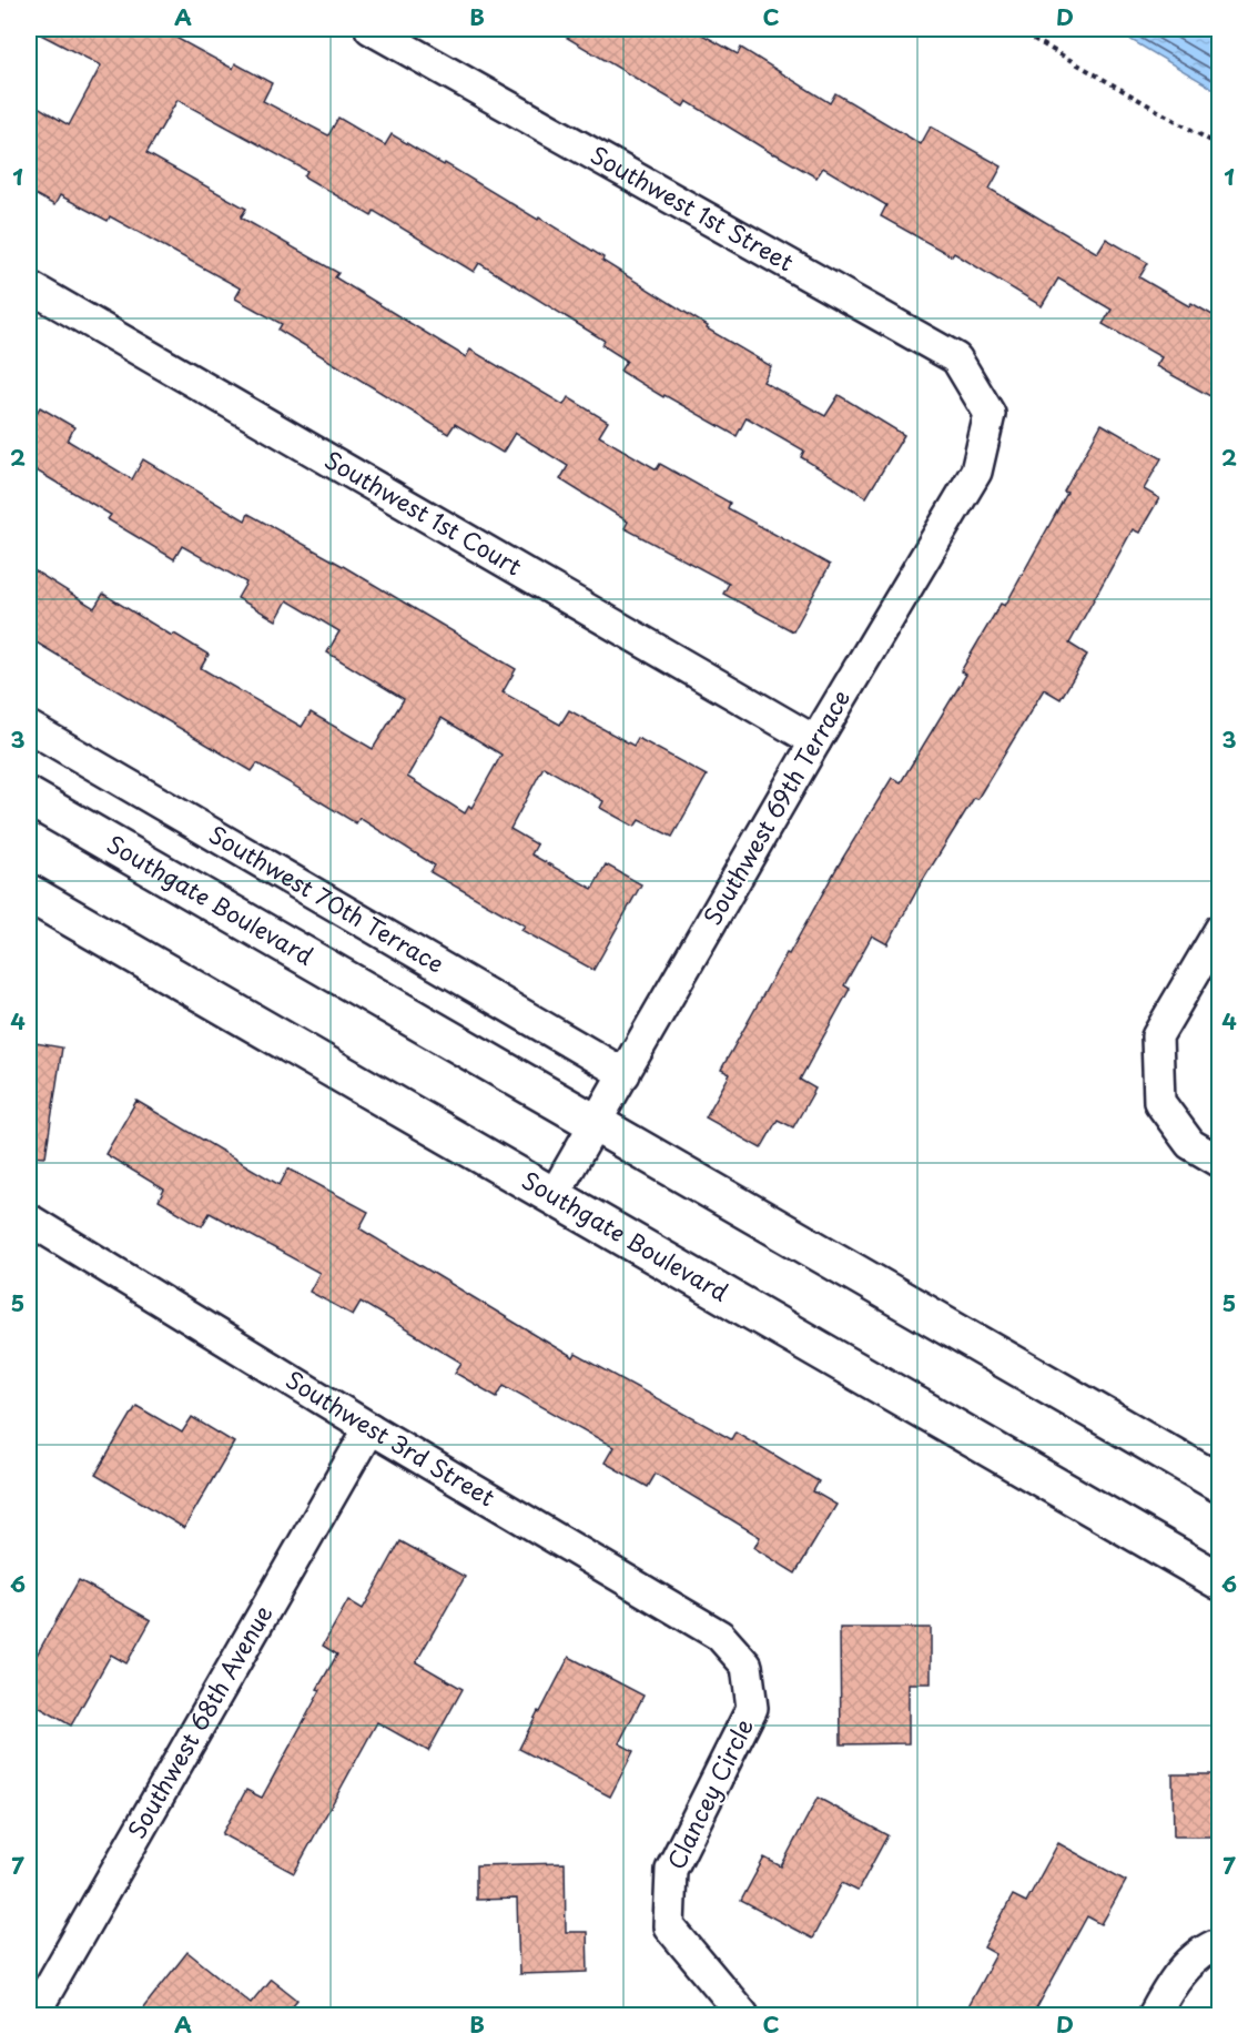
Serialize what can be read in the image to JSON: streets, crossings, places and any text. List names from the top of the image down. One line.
{"streets":{"main road":["Southgate Boulevard"],"street":["Southwest 1st Street","Southwest 1st Court","Southwest 69th Terrace","Southwest 70th Terrace","Southwest 3rd Street","Southwest 68th Avenue","Clancey Circle"]},"crossings":[["Southwest 1st Street","Southwest 69th Terrace"],["Southwest 1st Court","Southwest 69th Terrace"],["Southwest 69th Terrace","Southwest 70th Terrace"],["Southwest 69th Terrace","Southgate Boulevard"],["Southwest 3rd Street","Southwest 68th Avenue"],["Southwest 3rd Street","Clancey Circle"]],"grid":{"columns":["A","B","C","D"],"rows":["1","2","3","4","5","6","7"]}}
